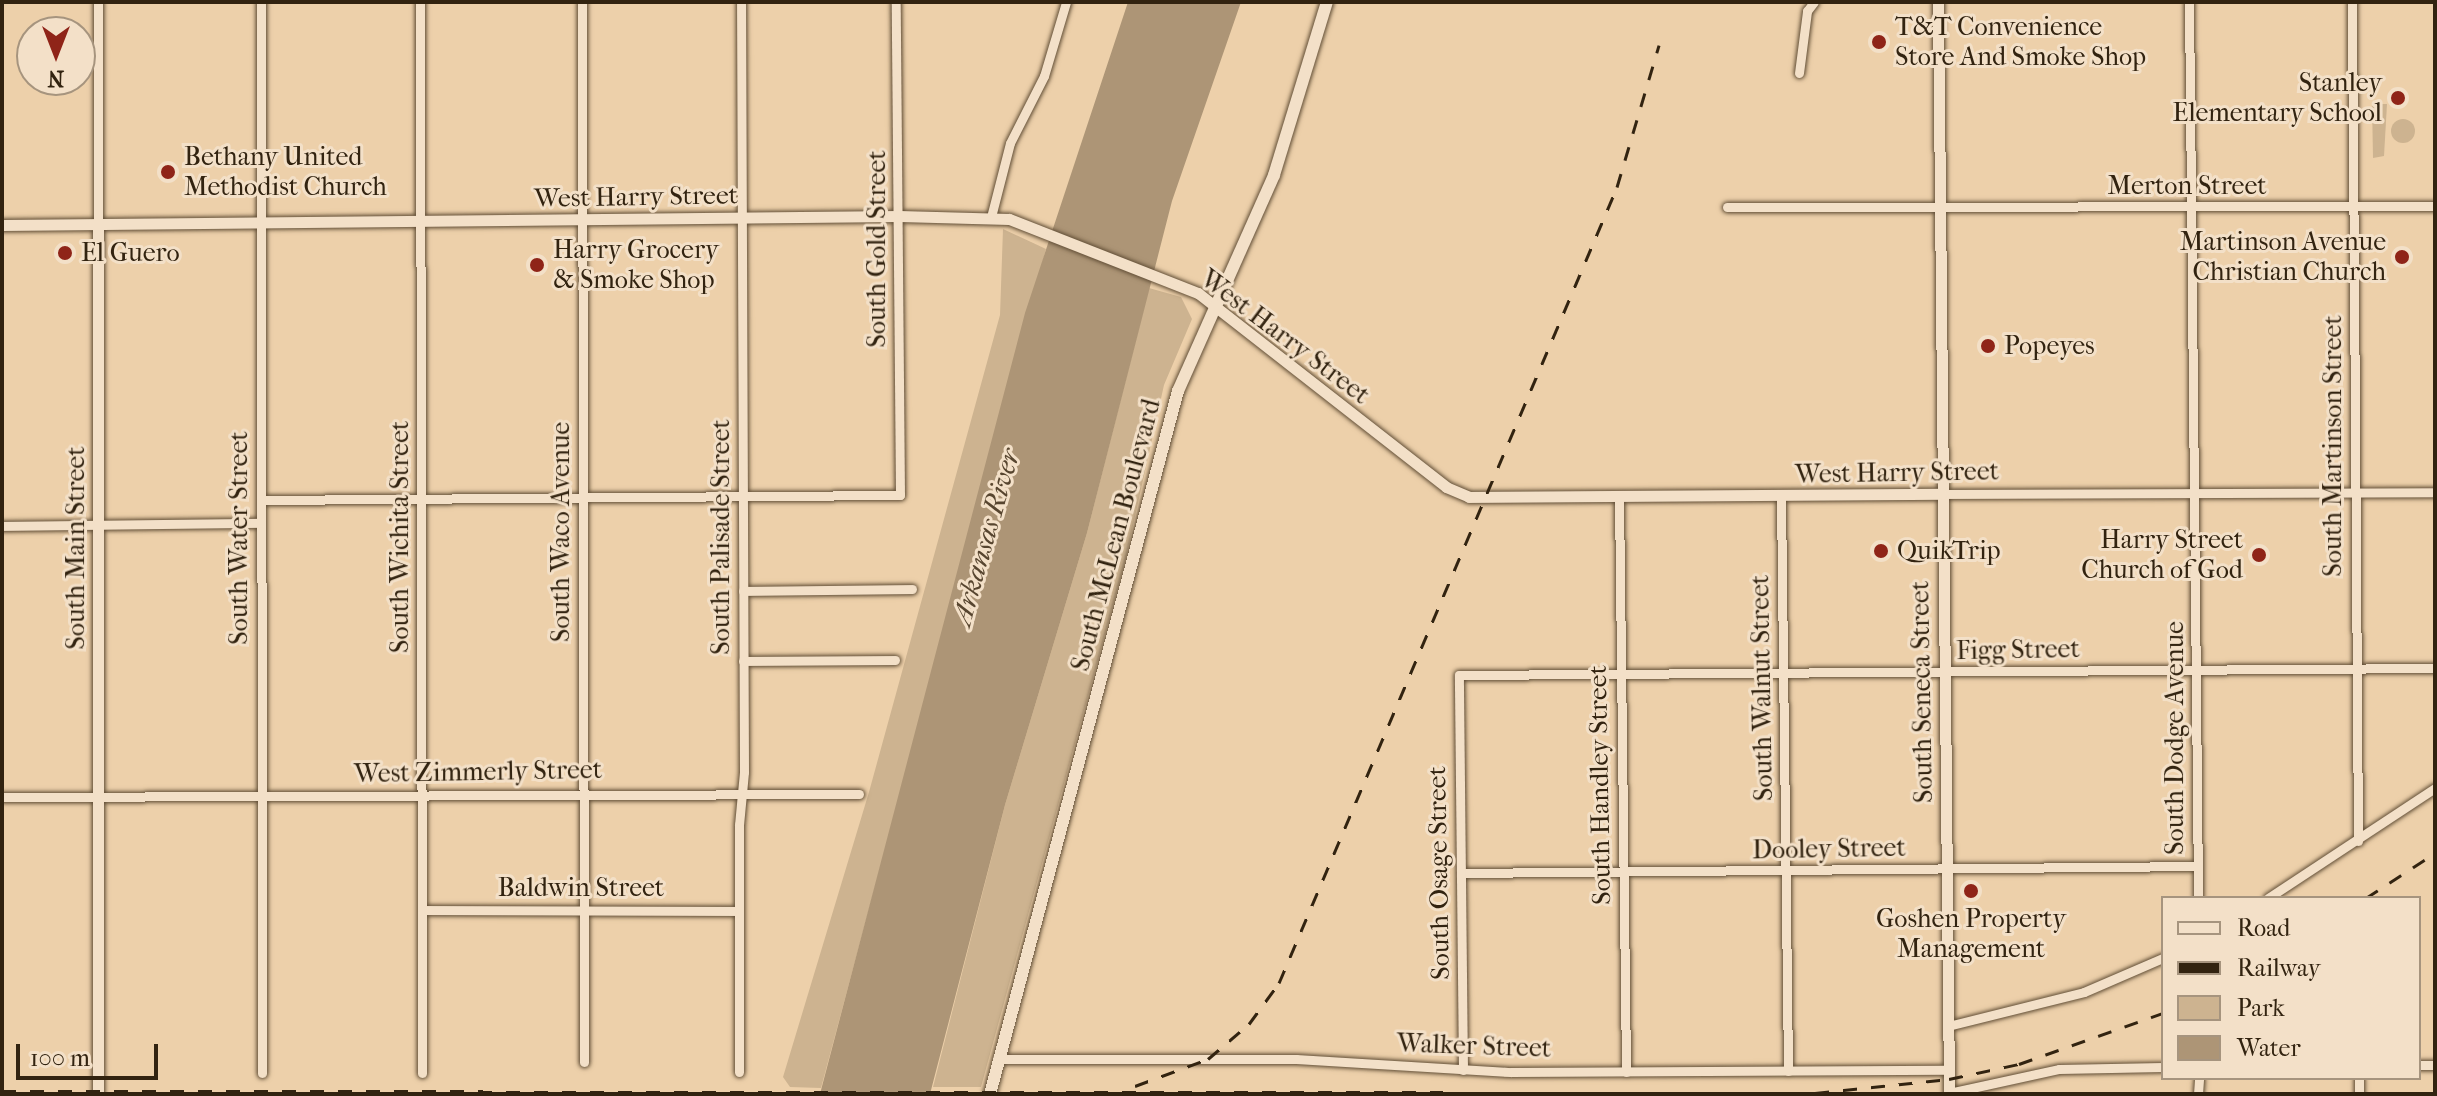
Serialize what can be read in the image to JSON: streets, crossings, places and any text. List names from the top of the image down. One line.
{"streets":{"main road":["South McLean Boulevard"],"street":["Merton Street","West Harry Street","South Gold Street","South Martinson Street","South Waco Avenue","South Wichita Street","South Palisade Street","South Water Street","South Main Street","Figg Street","South Walnut Street","South Seneca Street","South Dodge Avenue","West Zimmerly Street","South Handley Street","Dooley Street","South Osage Street","Baldwin Street","Walker Street"]},"crossings":[["Merton Street","South Martinson Street"],["Merton Street","South Seneca Street"],["Merton Street","South Dodge Avenue"],["West Harry Street","South Gold Street"],["West Harry Street","South Martinson Street"],["West Harry Street","South Waco Avenue"],["West Harry Street","South McLean Boulevard"],["West Harry Street","South Wichita Street"],["West Harry Street","South Palisade Street"],["West Harry Street","South Water Street"],["West Harry Street","South Main Street"],["West Harry Street","South Walnut Street"],["West Harry Street","South Seneca Street"],["West Harry Street","South Dodge Avenue"],["West Harry Street","South Handley Street"],["South Gold Street","South Palisade Street"],["South Martinson Street","Figg Street"],["South Waco Avenue","West Zimmerly Street"],["South Waco Avenue","Baldwin Street"],["South McLean Boulevard","Walker Street"],["South Wichita Street","West Zimmerly Street"],["South Wichita Street","Baldwin Street"],["South Palisade Street","West Zimmerly Street"],["South Palisade Street","Baldwin Street"],["South Water Street","West Zimmerly Street"],["South Main Street","West Zimmerly Street"],["Figg Street","South Walnut Street"],["Figg Street","South Seneca Street"],["Figg Street","South Dodge Avenue"],["Figg Street","South Handley Street"],["Figg Street","South Osage Street"],["South Walnut Street","Dooley Street"],["South Walnut Street","Walker Street"],["South Seneca Street","Dooley Street"],["South Seneca Street","Walker Street"],["South Dodge Avenue","Dooley Street"],["South Handley Street","Dooley Street"],["South Handley Street","Walker Street"],["Dooley Street","South Osage Street"],["South Osage Street","Walker Street"]],"water":["Arkansas River"],"places":["T&T Convenience Store And Smoke Shop","Stanley Elementary School","Bethany United Methodist Church","El Guero","Martinson Avenue Christian Church","Harry Grocery & Smoke Shop","Popeyes","QuikTrip","Harry Street Church of God","Goshen Property Management"],"legend":["Road","Railway","Park","Water"],"scale_bar":"100 m","north":"bottom"}
